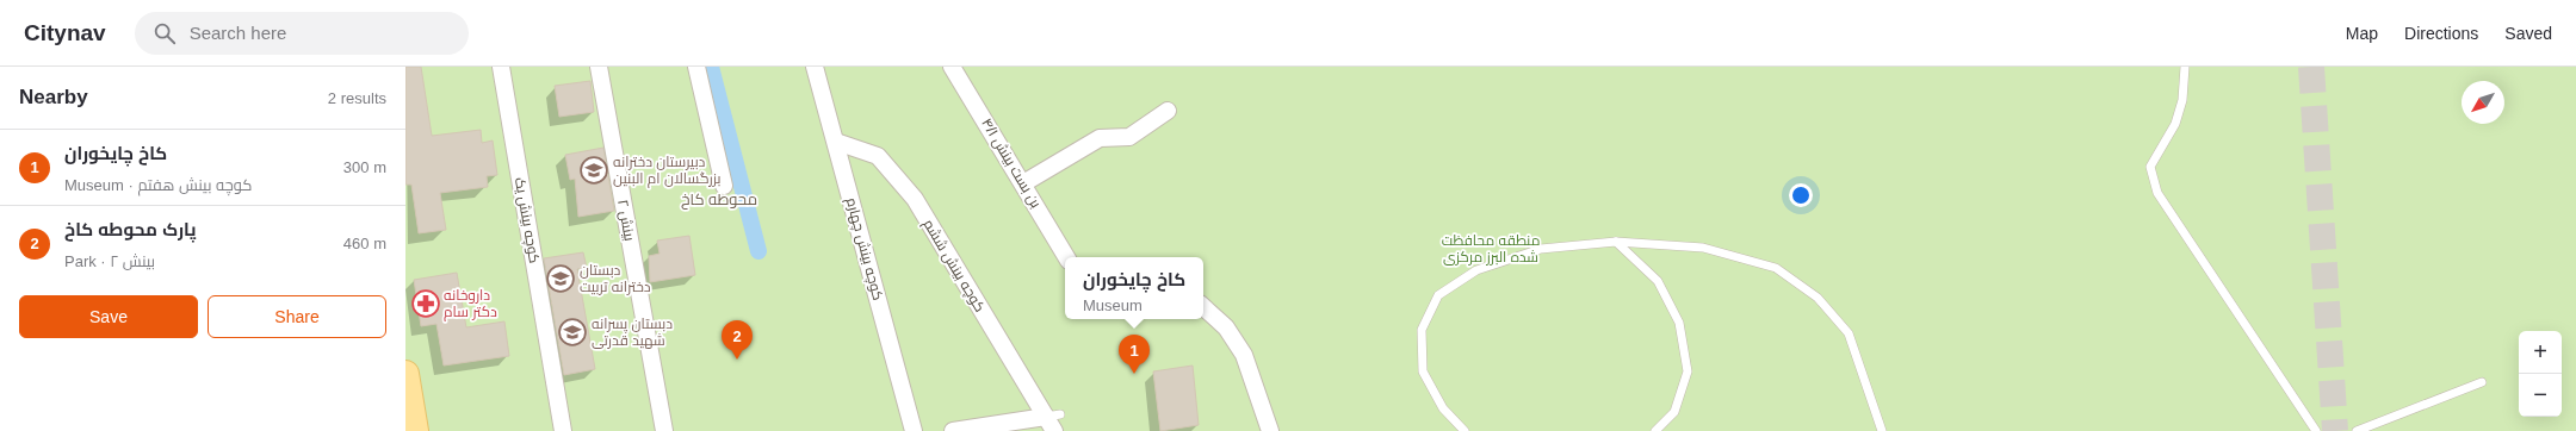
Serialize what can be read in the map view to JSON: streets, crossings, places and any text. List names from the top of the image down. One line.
{"streets":{"street":["بن بست بینش ۴/۱","کوچه بینش یک","بینش ۲","کوچه بینش چهارم","کوچه بینش ششم"]},"crossings":[["کوچه بینش چهارم","کوچه بینش ششم"]],"districts":["محوطه کاخ"],"parks":["منطقه محافظت شده البرز مرکزی"],"places":{"school or university":["دبیرستان دخترانه بزرگسالان ام البنین","دبستان دخترانه تربیت","دبستان پسرانه شهید قدرتی"],"pharmacy":["داروخانه دکتر سام"]},"north":"bottom left","page":{"header":"Citynav","search":"Search here","nav":["Map","Directions","Saved"],"heading":["Nearby","2 results"],"list":[{"mark":"1","name":"کاخ چایخوران","note":"Museum · کوچه بینش هفتم","value":"300 m"},{"mark":"2","name":"پارک محوطه کاخ","note":"Park · بینش ۲","value":"460 m"}],"popup":["کاخ چایخوران","Museum"],"buttons":["Save","Share"],"pins":["2","1"],"map_buttons":["+","−"]}}
